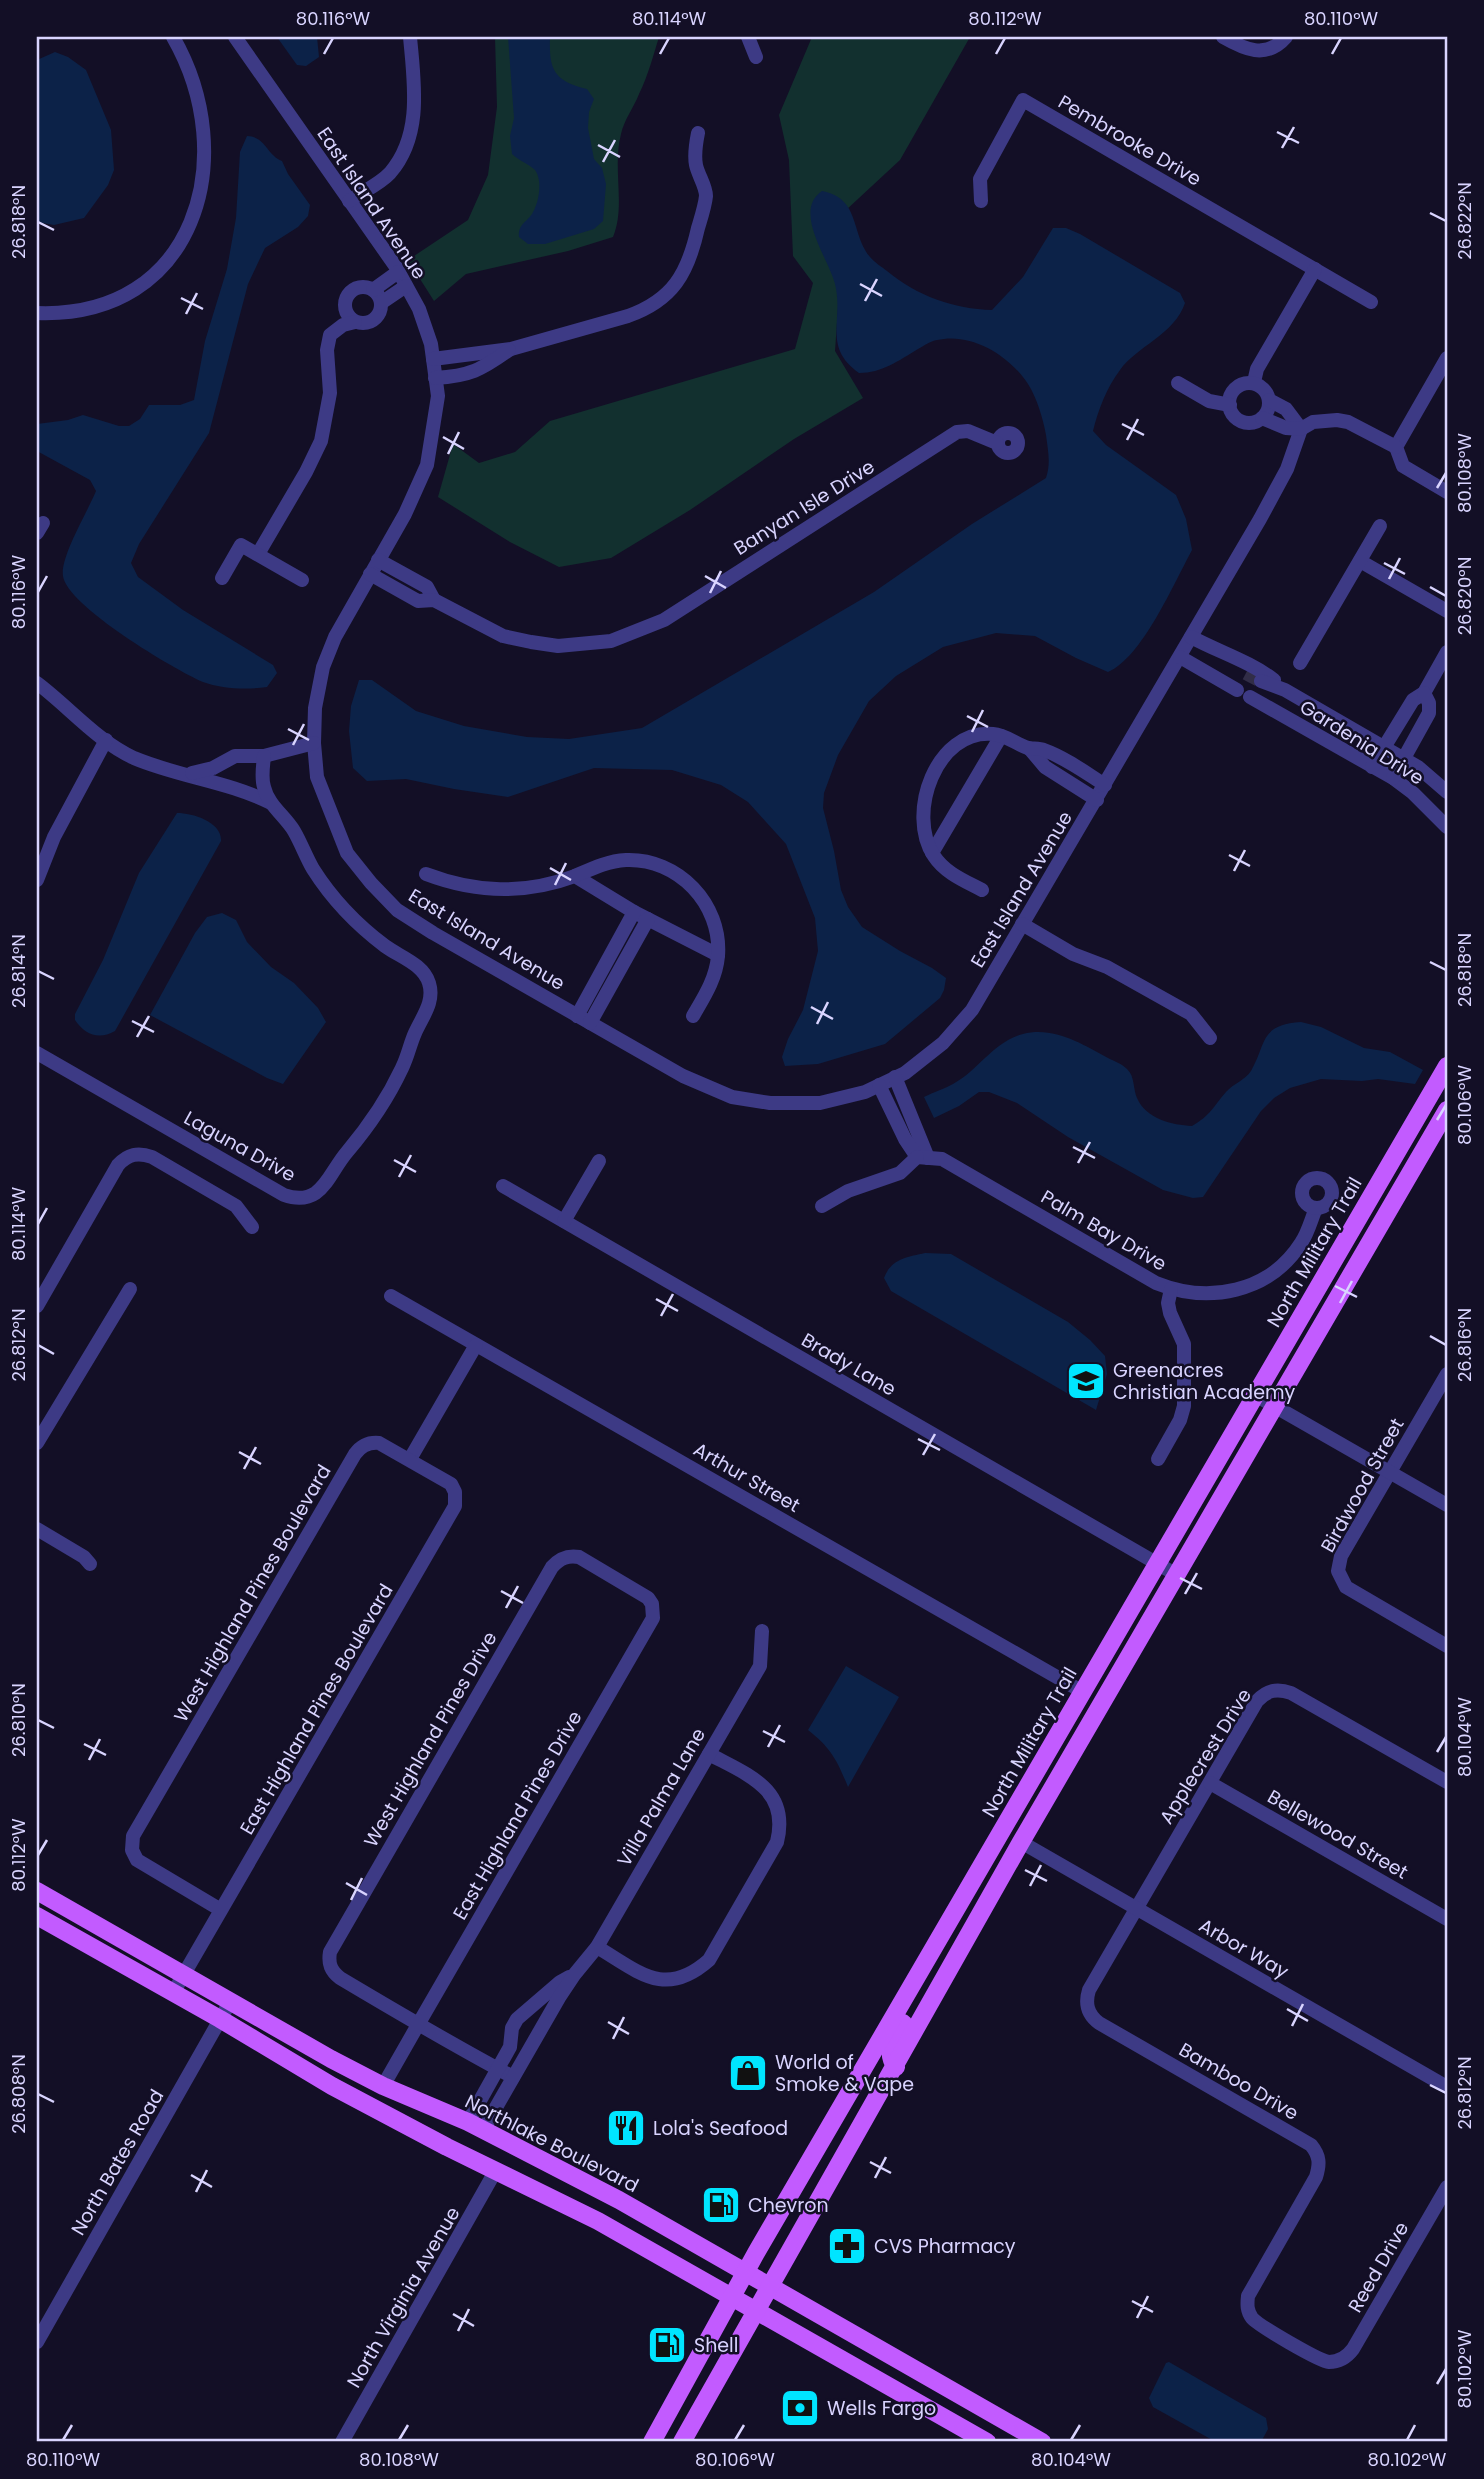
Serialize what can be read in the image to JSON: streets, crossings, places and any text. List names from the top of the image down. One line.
{"streets":{"main road":["North Military Trail","Northlake Boulevard"],"street":["Pembrooke Drive","East Island Avenue","Banyan Isle Drive","Gardenia Drive","Laguna Drive","Palm Bay Drive","Brady Lane","Arthur Street","Birdwood Street","West Highland Pines Boulevard","East Highland Pines Boulevard","West Highland Pines Drive","Applecrest Drive","Villa Palma Lane","East Highland Pines Drive","Bellewood Street","Arbor Way","Bamboo Drive","North Bates Road","Reed Drive","North Virginia Avenue"]},"crossings":[["East Island Avenue","Banyan Isle Drive"],["East Island Avenue","Gardenia Drive"],["North Military Trail","Brady Lane"],["North Military Trail","Arthur Street"],["North Military Trail","Northlake Boulevard"],["West Highland Pines Boulevard","East Highland Pines Boulevard"],["East Highland Pines Boulevard","Northlake Boulevard"],["West Highland Pines Drive","East Highland Pines Drive"],["Applecrest Drive","Bellewood Street"],["Applecrest Drive","Arbor Way"],["Applecrest Drive","Bamboo Drive"],["Villa Palma Lane","Northlake Boulevard"],["East Highland Pines Drive","Northlake Boulevard"],["Arbor Way","Bamboo Drive"],["Bamboo Drive","Reed Drive"],["Northlake Boulevard","North Bates Road"]],"places":{"school or university":["Greenacres Christian Academy"],"shop":["World of Smoke & Vape"],"restaurant":["Lola's Seafood"],"fuel station":["Chevron","Shell"],"pharmacy":["CVS Pharmacy"],"bank":["Wells Fargo"]},"coordinates":["80.116°W","80.114°W","80.112°W","80.110°W","26.822°N","26.818°N","80.108°W","26.820°N","26.814°N","80.106°W","26.816°N","26.812°N","26.810°N","80.104°W","26.808°N","80.102°W"]}
